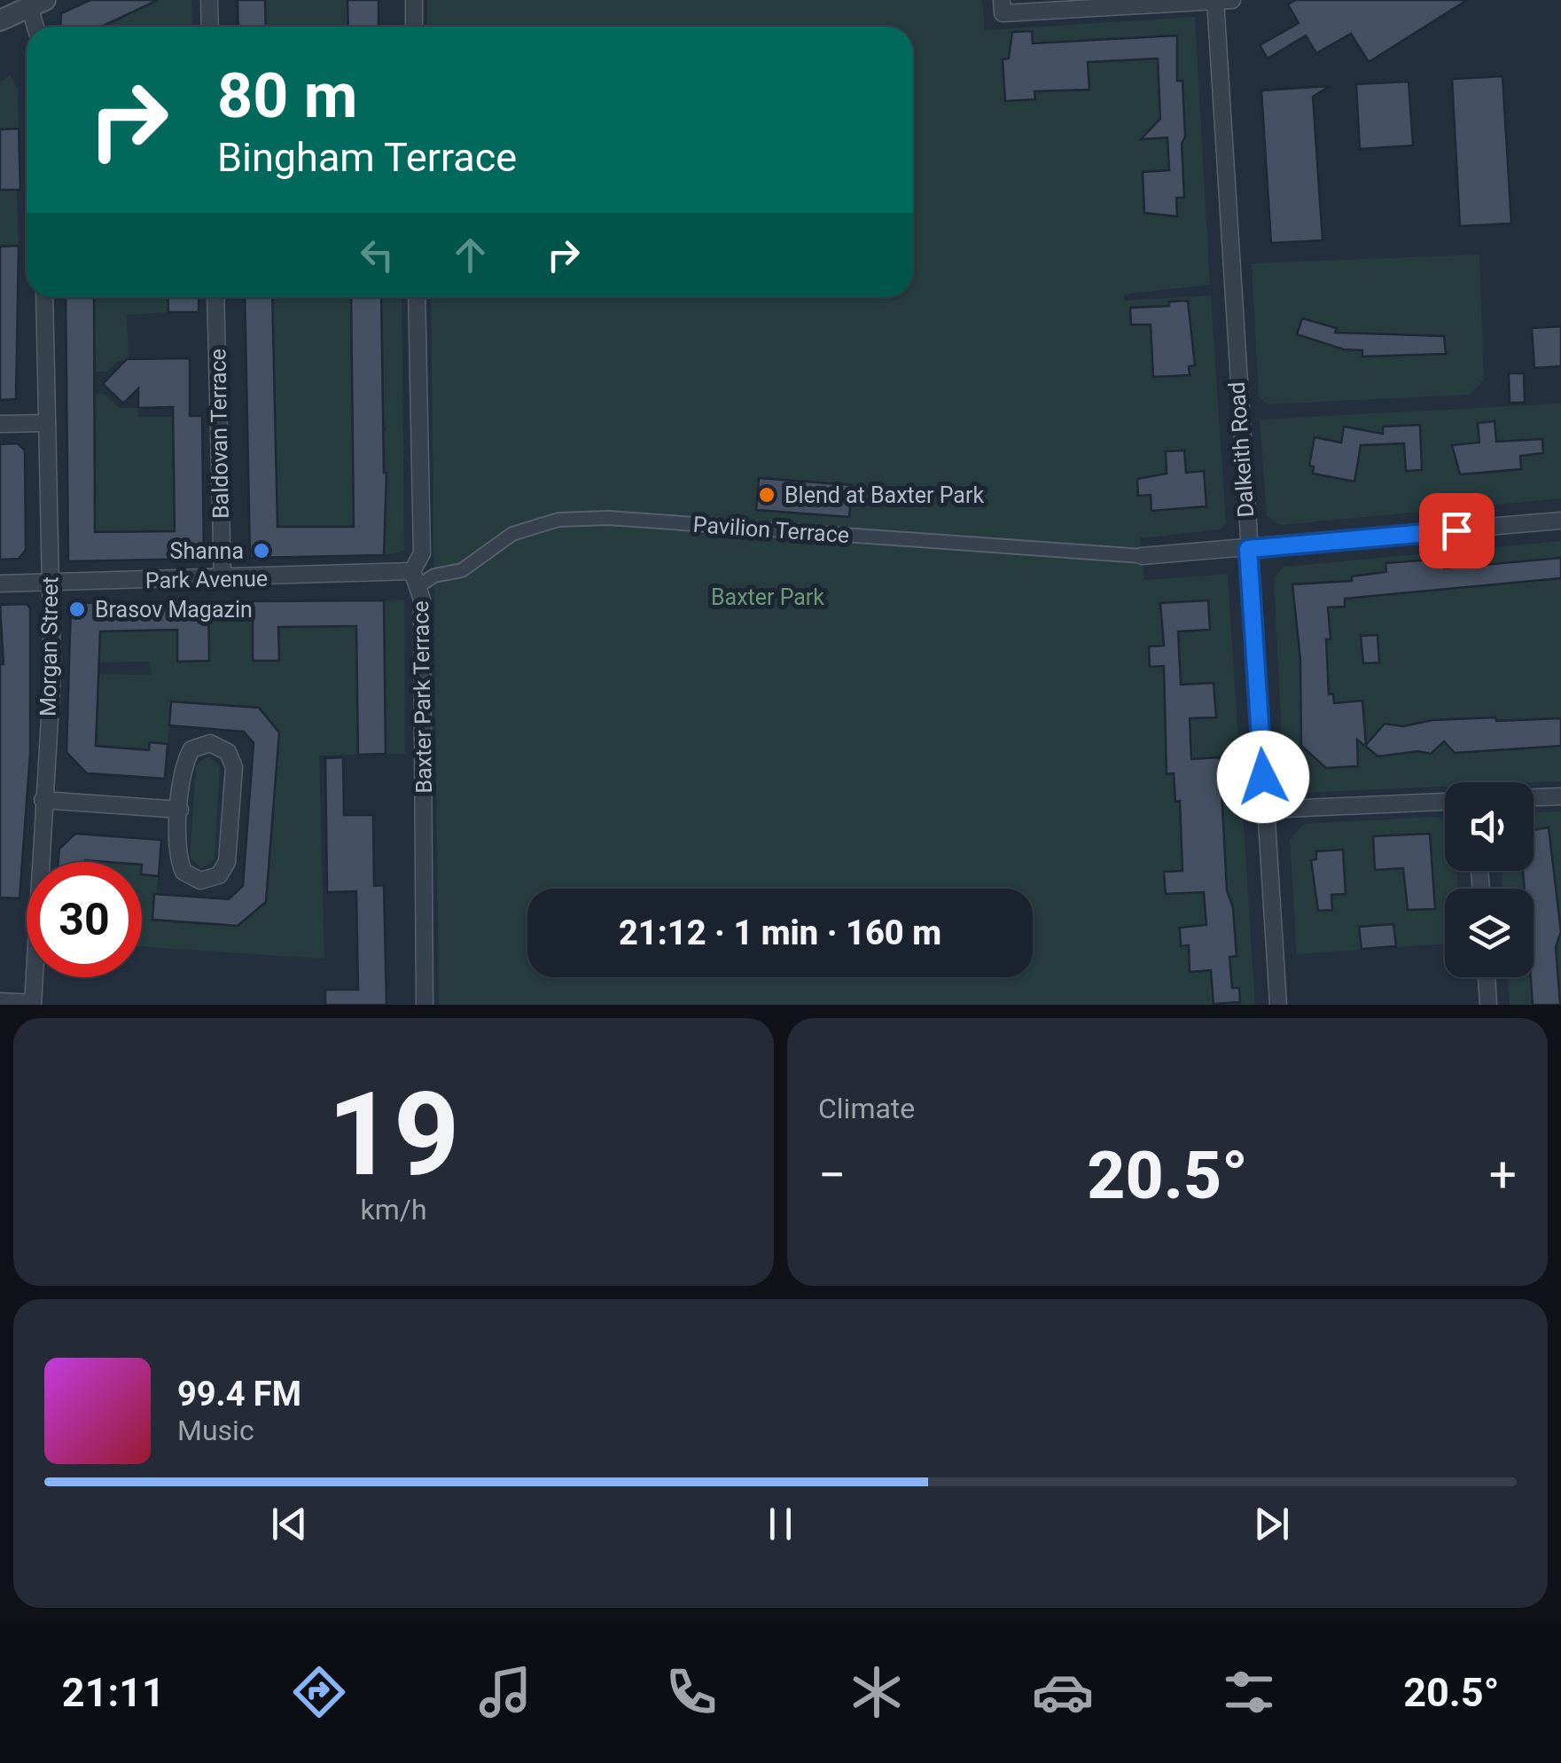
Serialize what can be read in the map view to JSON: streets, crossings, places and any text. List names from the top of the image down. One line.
{"streets":{"street":["Baldovan Terrace","Dalkeith Road","Pavilion Terrace","Park Avenue","Morgan Street","Baxter Park Terrace"]},"crossings":[["Baldovan Terrace","Park Avenue"],["Pavilion Terrace","Park Avenue"],["Pavilion Terrace","Baxter Park Terrace"],["Park Avenue","Morgan Street"],["Park Avenue","Baxter Park Terrace"]],"parks":["Baxter Park"],"places":["Blend at Baxter Park","Shanna","Brasov Magazin"],"page":{"turn":["80 m","Bingham Terrace"],"limit":"30","trip":"21:12 · 1 min · 160 m","tile":[["19","km/h"],"Climate"],"heat":["−","20.5°","+"],"song":["99.4 FM","Music"],"tabs":["21:11","20.5°"]}}
